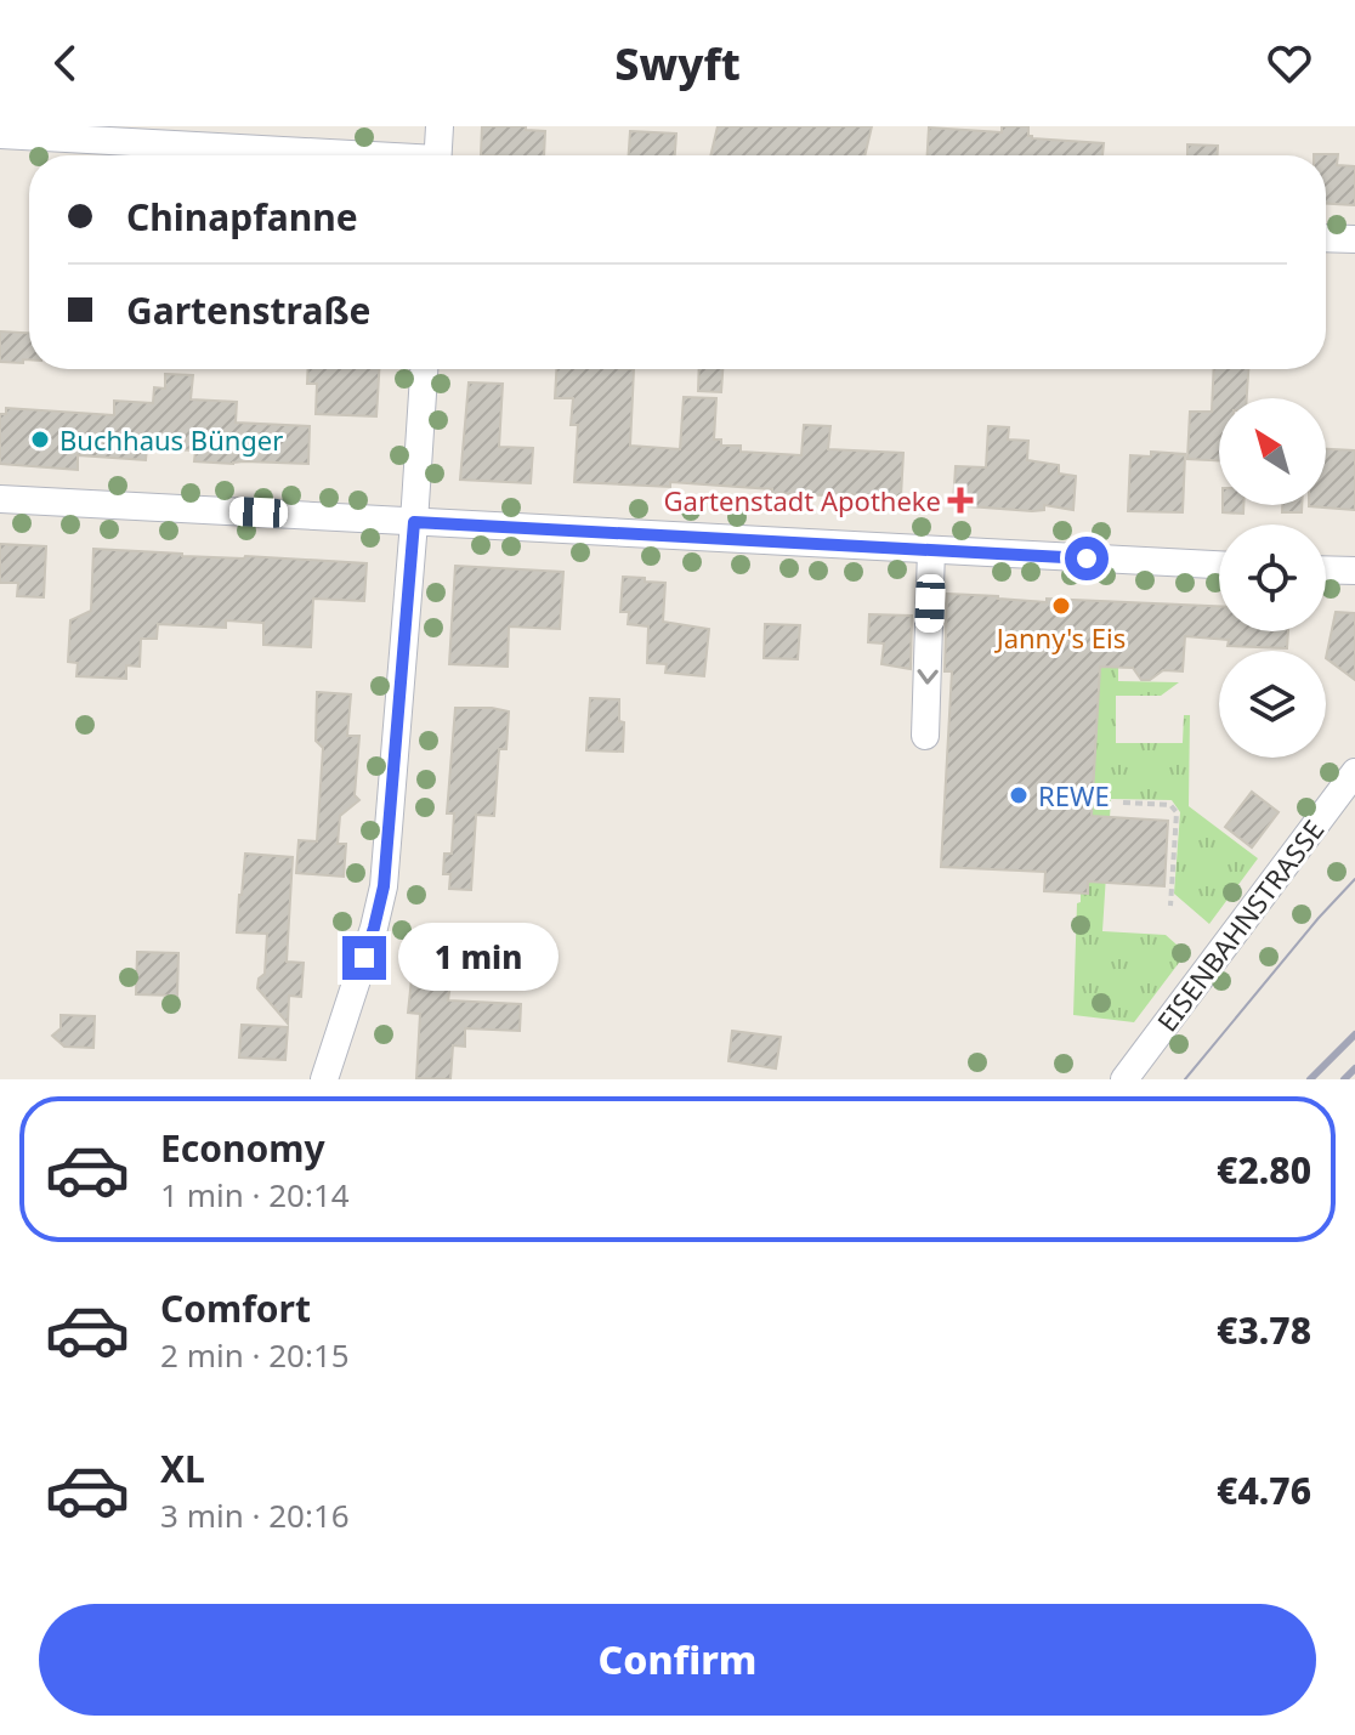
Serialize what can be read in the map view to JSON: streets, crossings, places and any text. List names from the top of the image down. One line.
{"streets":{"street":["EISENBAHNSTRASSE"]},"places":{"other":["Buchhaus Bünger","Janny's Eis","REWE"],"health":["Gartenstadt Apotheke"]},"north":"top left","page":{"header":"Swyft","banner":["Chinapfanne","Gartenstraße"],"bubble":"1 min","list":[{"name":"Economy","note":"1 min · 20:14","value":"€2.80"},{"name":"Comfort","note":"2 min · 20:15","value":"€3.78"},{"name":"XL","note":"3 min · 20:16","value":"€4.76"}],"buttons":"Confirm"}}
